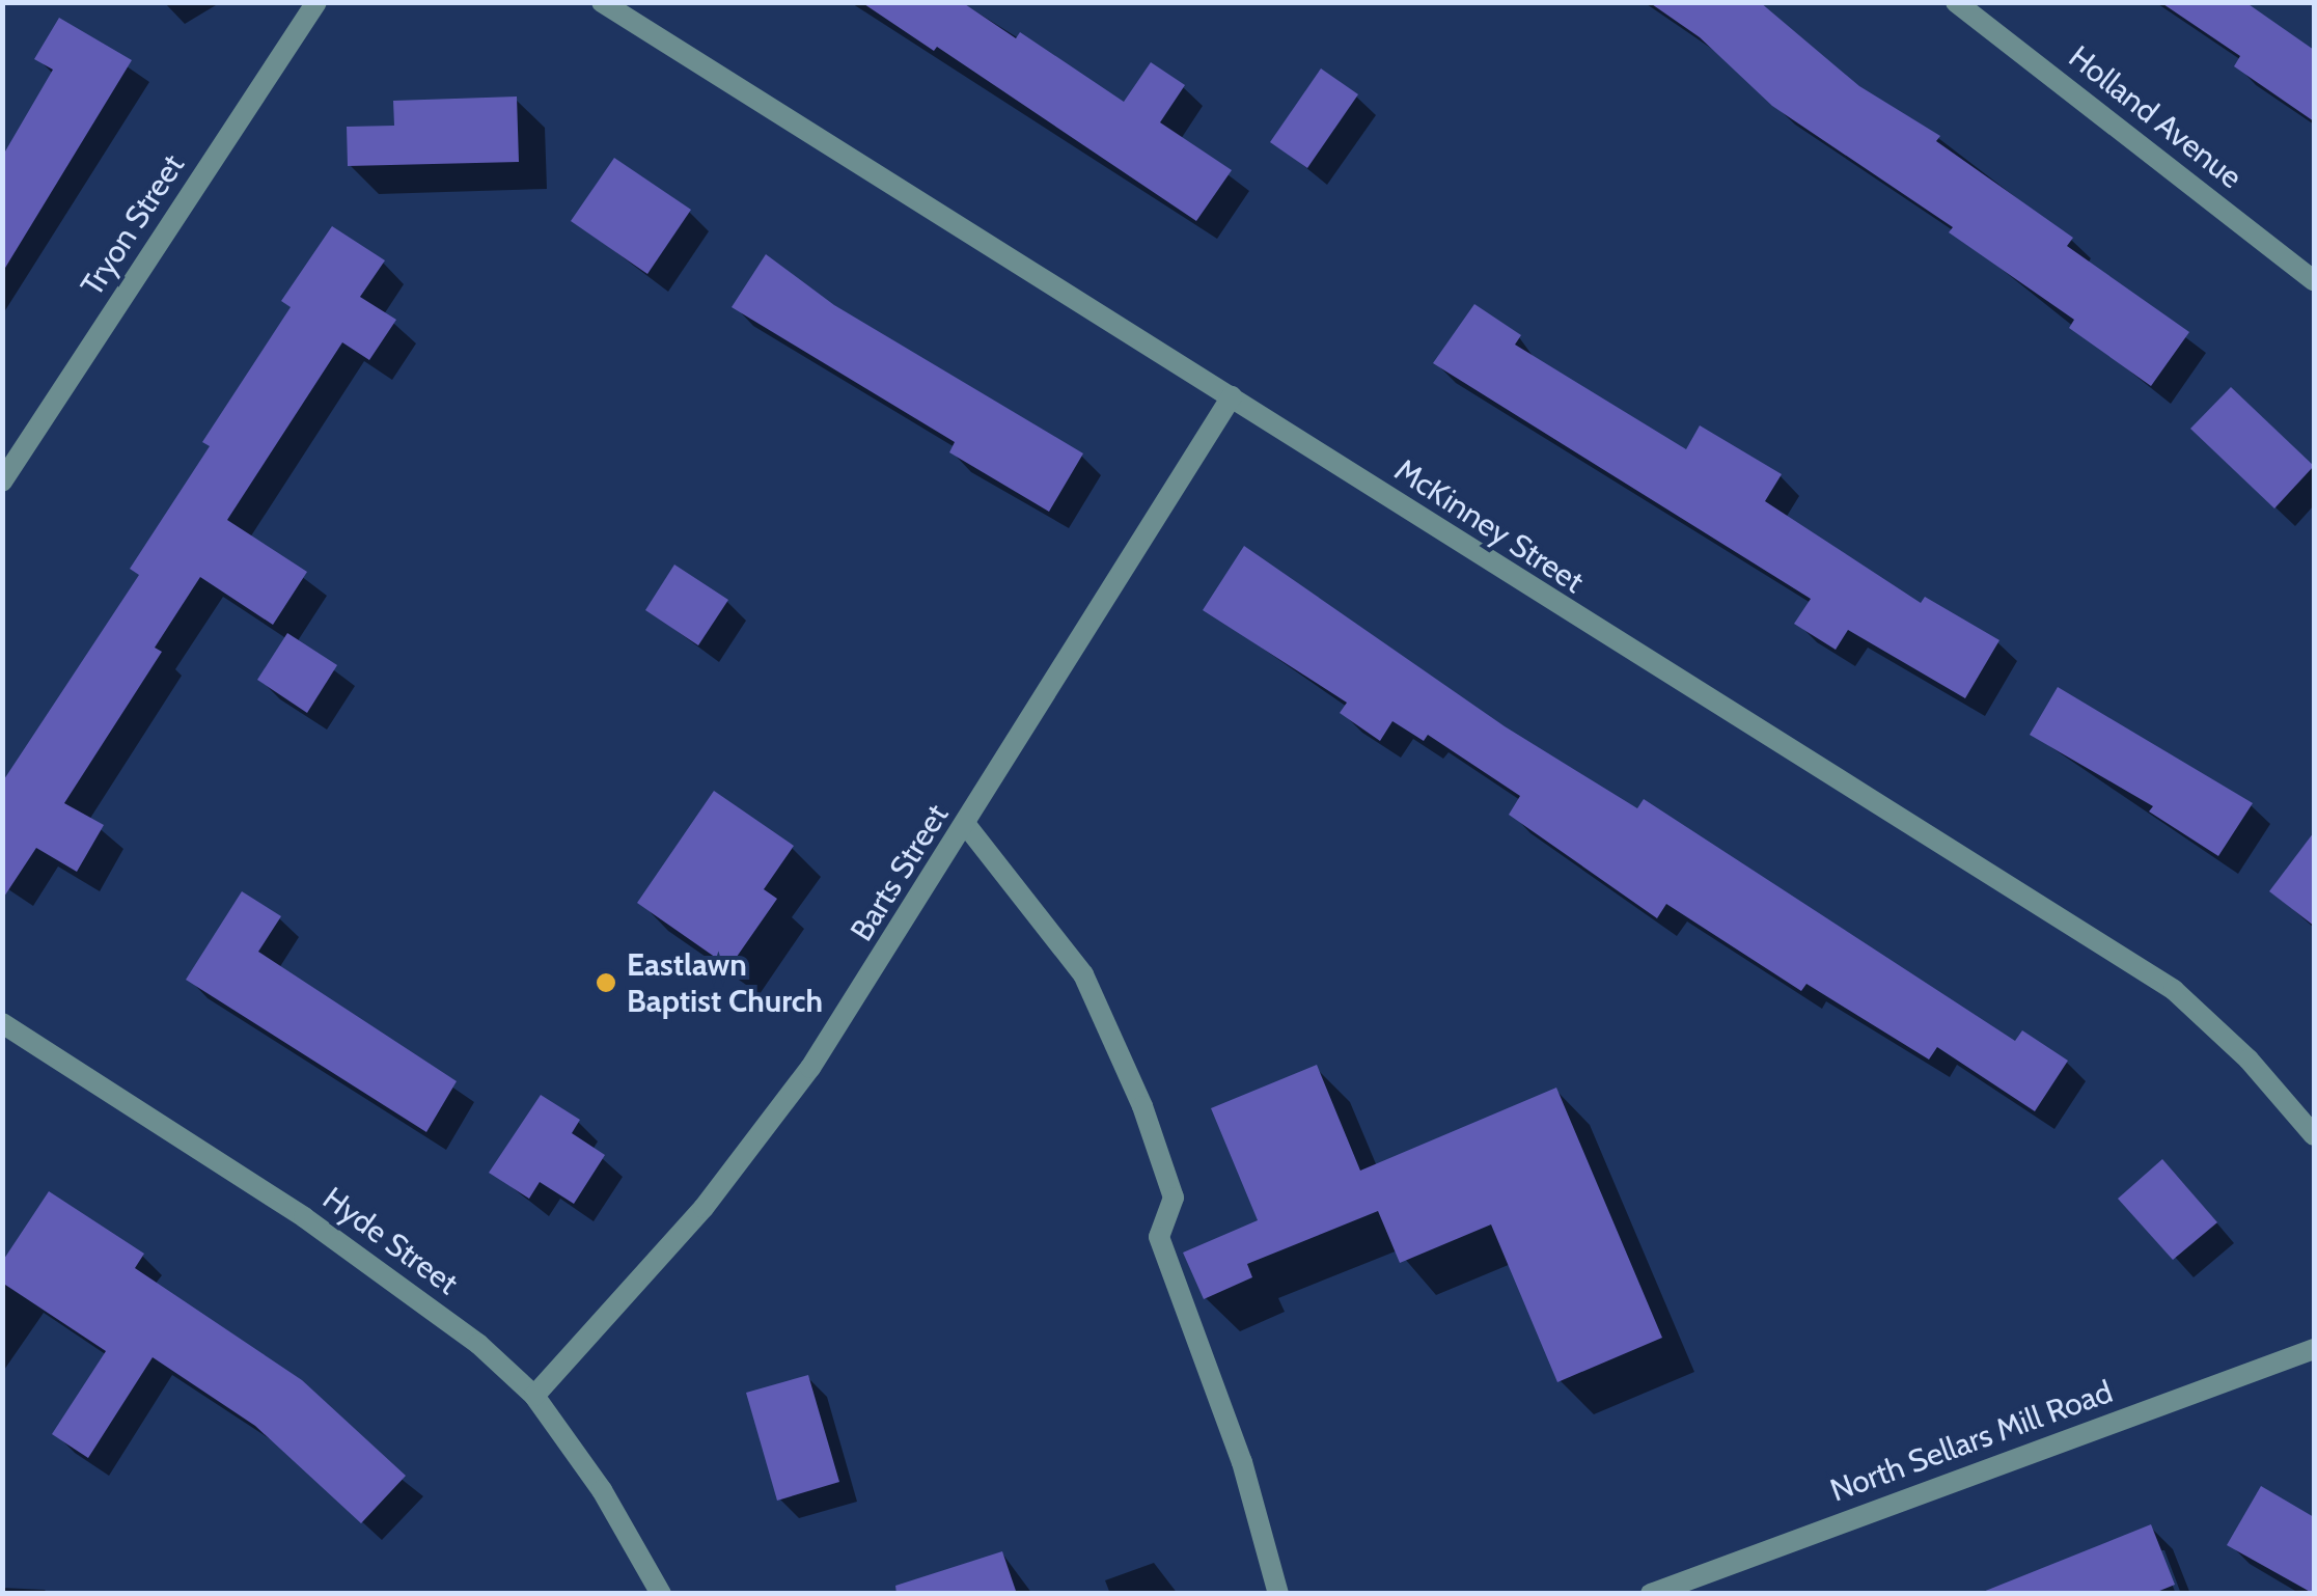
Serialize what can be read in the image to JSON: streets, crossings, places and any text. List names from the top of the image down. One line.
{"streets":{"street":["Holland Avenue","Tryon Street","McKinney Street","Barts Street","Hyde Street","North Sellars Mill Road"]},"crossings":[["McKinney Street","Barts Street"],["Barts Street","Hyde Street"]],"places":["Eastlawn Baptist Church"]}
